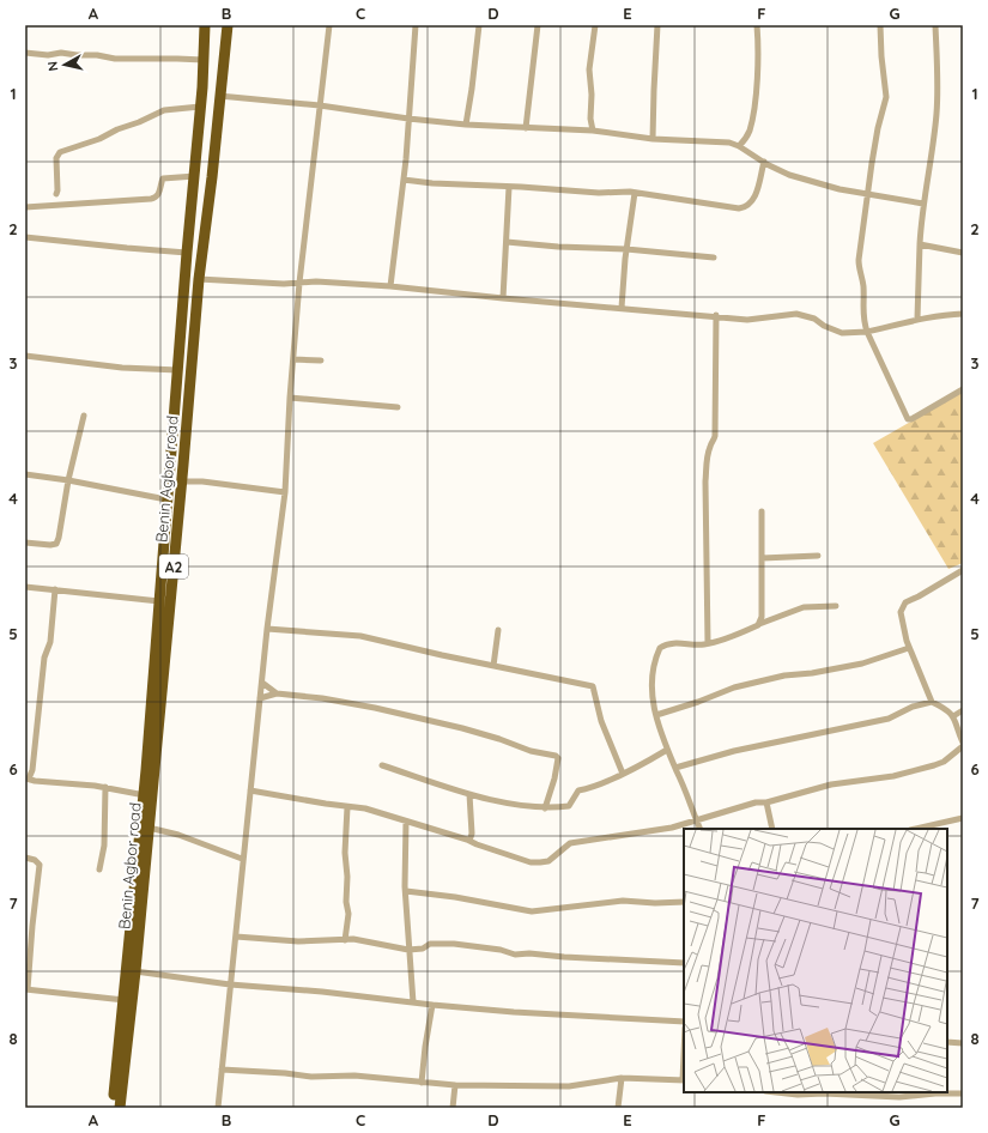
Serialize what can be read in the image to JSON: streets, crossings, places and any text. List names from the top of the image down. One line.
{"streets":{"highway":["Benin Agbor road","A2"]},"north":"left","grid":{"columns":["A","B","C","D","E","F","G"],"rows":["1","2","3","4","5","6","7","8"]}}
